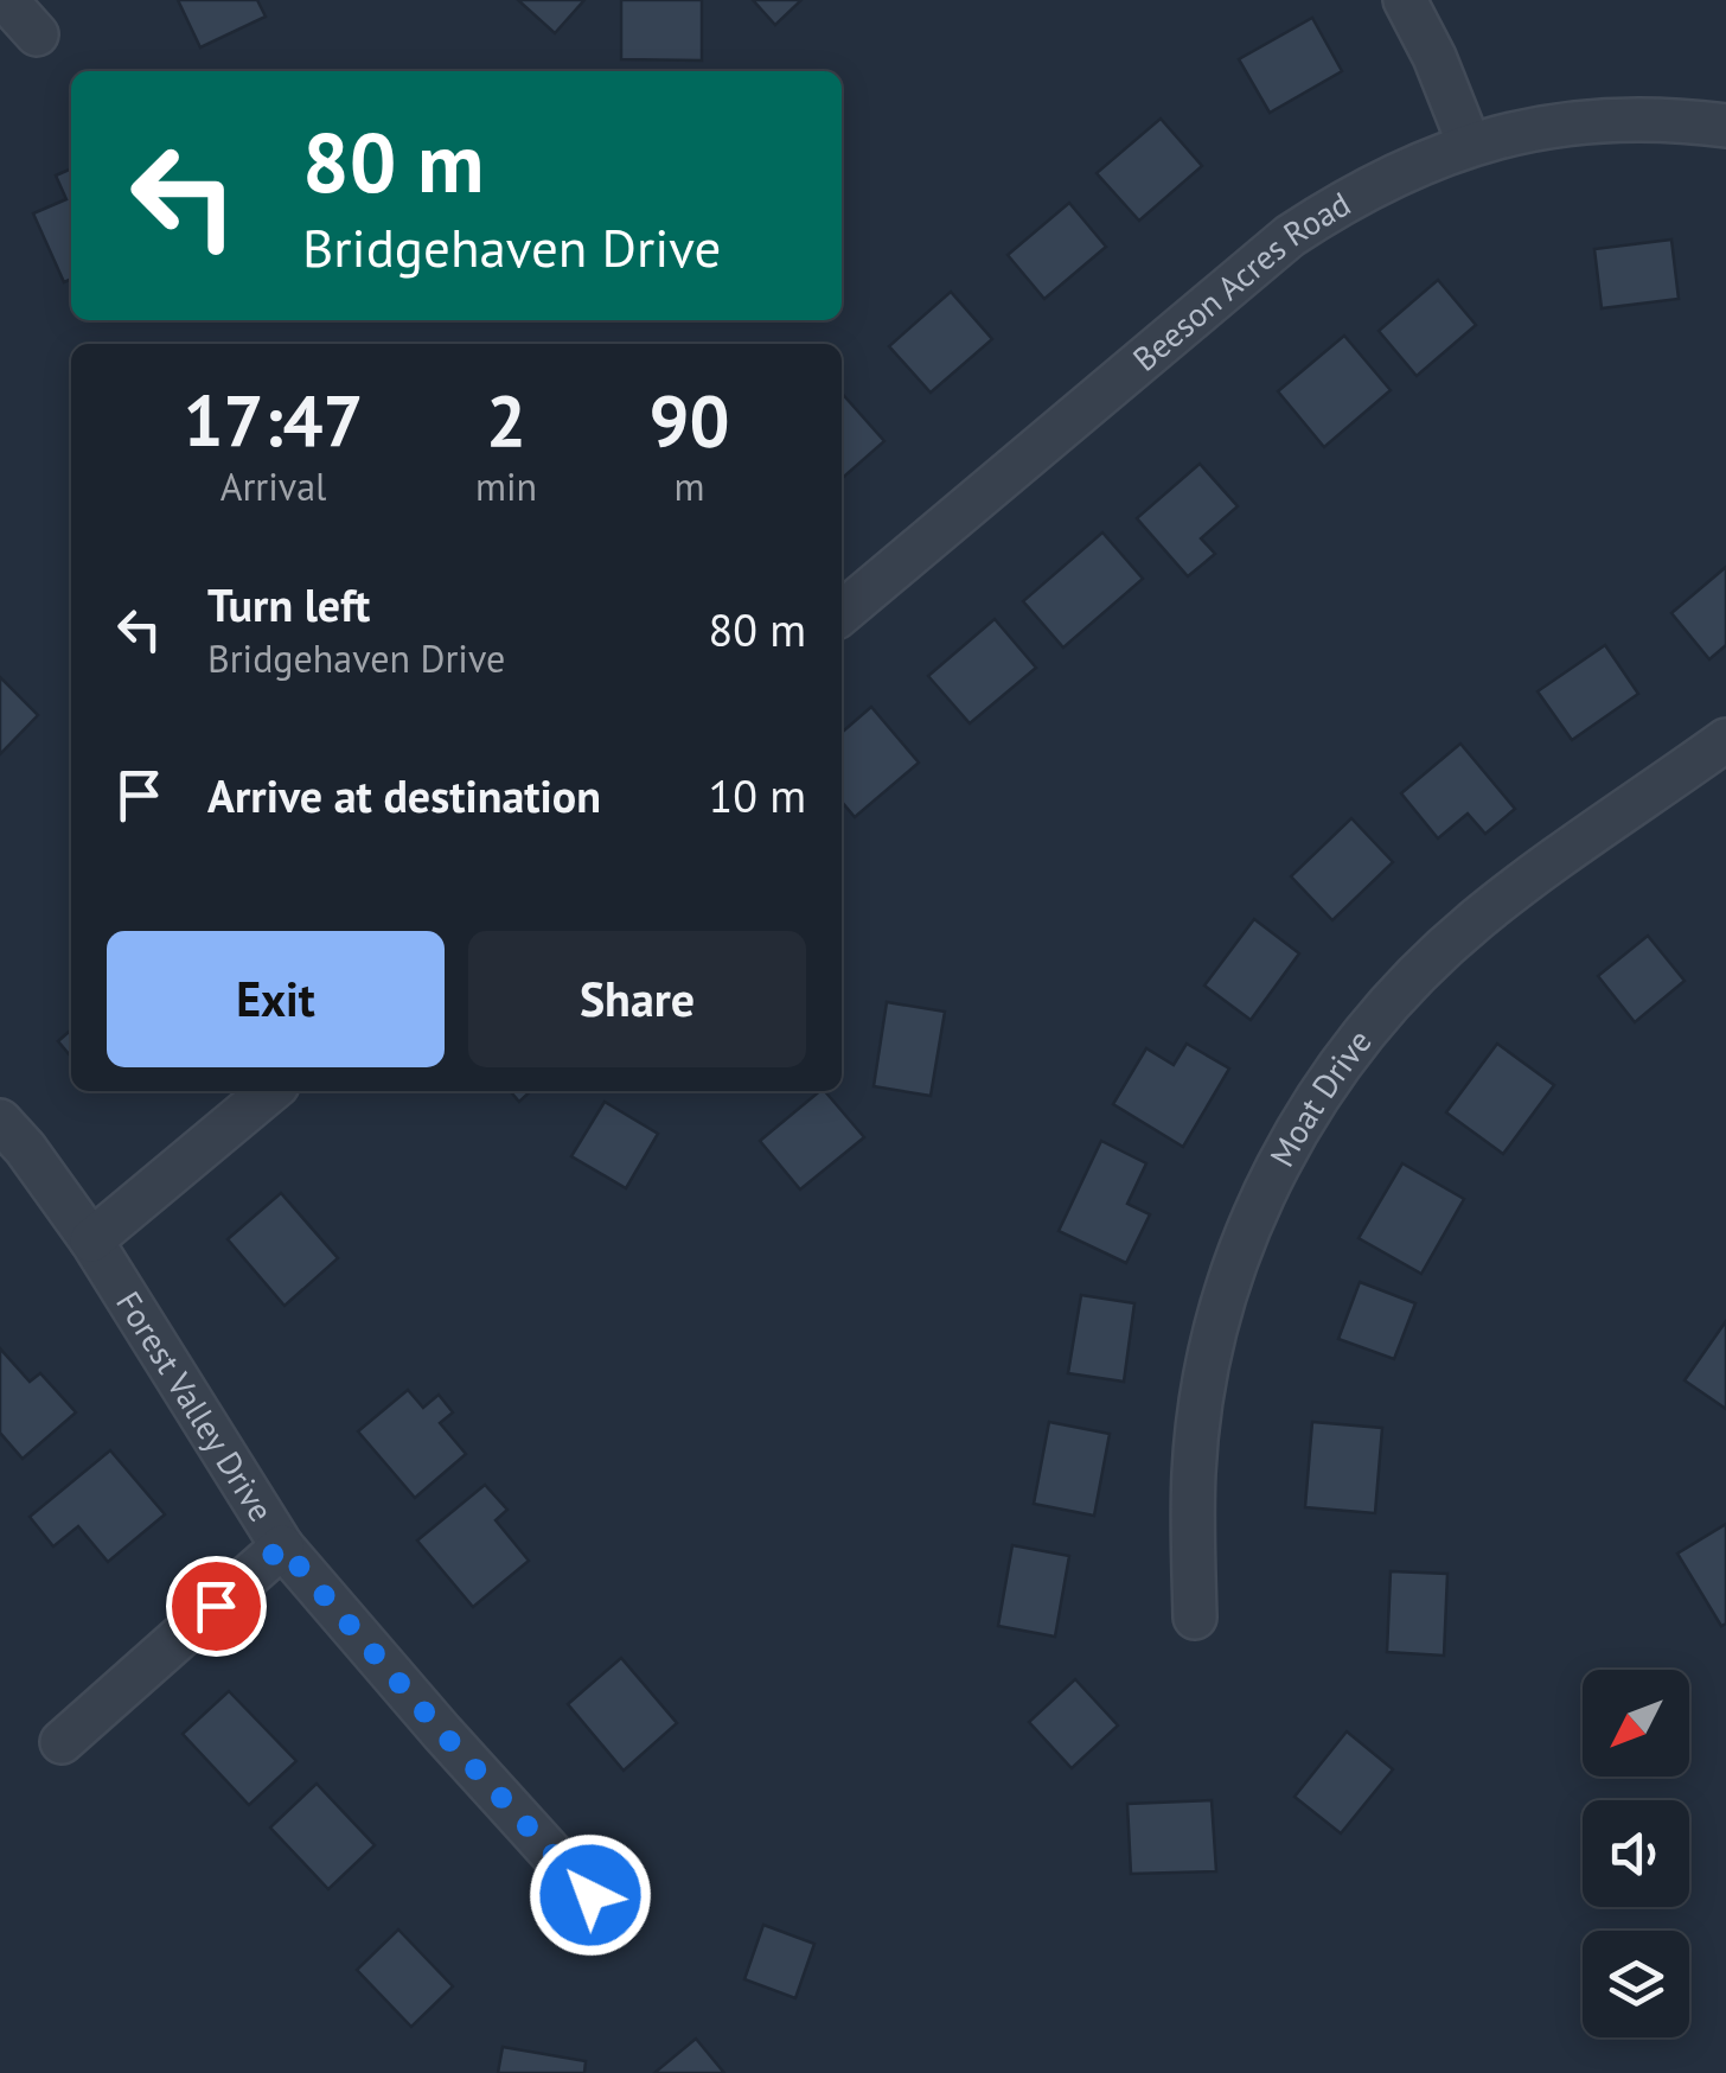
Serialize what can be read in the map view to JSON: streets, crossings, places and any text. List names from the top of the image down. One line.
{"streets":{"street":["Beeson Acres Road","Moat Drive","Forest Valley Drive"]},"north":"bottom left","page":{"turn":["80 m","Bridgehaven Drive"],"eta":["17:47","Arrival","2","min","90","m"],"list":[{"name":"Turn left","note":"Bridgehaven Drive","value":"80 m"},{"name":"Arrive at destination","value":"10 m"}],"buttons":["Exit","Share"]}}
